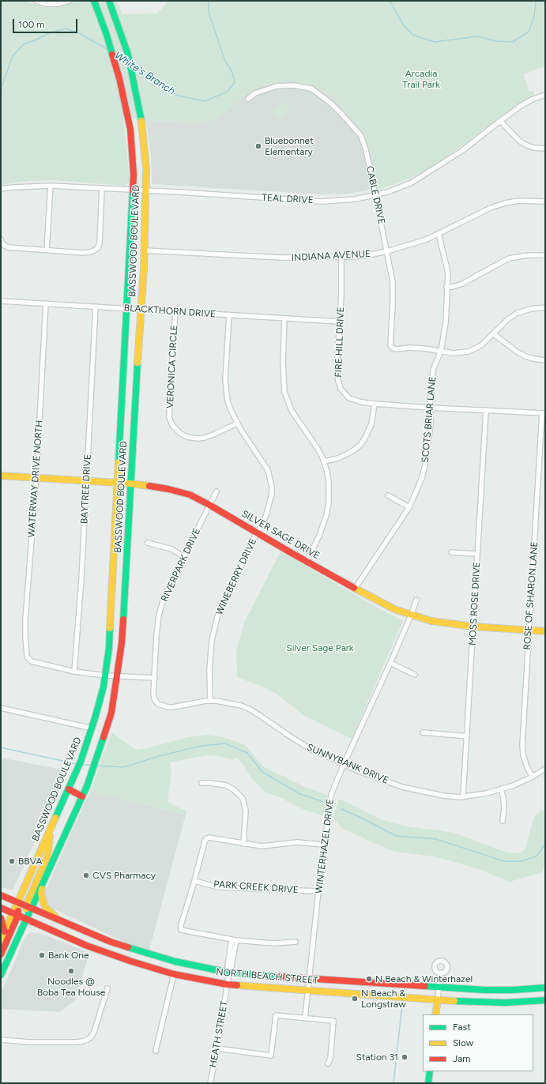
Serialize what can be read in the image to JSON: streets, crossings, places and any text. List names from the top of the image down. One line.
{"streets":{"main road":["BASSWOOD BOULEVARD","SILVER SAGE DRIVE","NORTH BEACH STREET"],"street":["CABLE DRIVE","TEAL DRIVE","INDIANA AVENUE","BLACKTHORN DRIVE","FIRE HILL DRIVE","VERONICA CIRCLE","SCOTS BRIAR LANE","WATERWAY DRIVE NORTH","BAYTREE DRIVE","RIVERPARK DRIVE","WINEBERRY DRIVE","ROSE OF SHARON LANE","MOSS ROSE DRIVE","SUNNYBANK DRIVE","WINTERHAZEL DRIVE","PARK CREEK DRIVE","HEATH STREET"]},"crossings":[["CABLE DRIVE","TEAL DRIVE"],["CABLE DRIVE","INDIANA AVENUE"],["CABLE DRIVE","SCOTS BRIAR LANE"],["TEAL DRIVE","BASSWOOD BOULEVARD"],["BASSWOOD BOULEVARD","INDIANA AVENUE"],["BASSWOOD BOULEVARD","BLACKTHORN DRIVE"],["BASSWOOD BOULEVARD","SILVER SAGE DRIVE"],["BASSWOOD BOULEVARD","NORTH BEACH STREET"],["INDIANA AVENUE","FIRE HILL DRIVE"],["INDIANA AVENUE","SCOTS BRIAR LANE"],["BLACKTHORN DRIVE","FIRE HILL DRIVE"],["BLACKTHORN DRIVE","VERONICA CIRCLE"],["BLACKTHORN DRIVE","WATERWAY DRIVE NORTH"],["BLACKTHORN DRIVE","BAYTREE DRIVE"],["BLACKTHORN DRIVE","WINEBERRY DRIVE"],["FIRE HILL DRIVE","SCOTS BRIAR LANE"],["FIRE HILL DRIVE","ROSE OF SHARON LANE"],["FIRE HILL DRIVE","MOSS ROSE DRIVE"],["VERONICA CIRCLE","WINEBERRY DRIVE"],["SCOTS BRIAR LANE","SILVER SAGE DRIVE"],["WATERWAY DRIVE NORTH","BAYTREE DRIVE"],["WATERWAY DRIVE NORTH","SILVER SAGE DRIVE"],["BAYTREE DRIVE","SILVER SAGE DRIVE"],["SILVER SAGE DRIVE","RIVERPARK DRIVE"],["SILVER SAGE DRIVE","WINEBERRY DRIVE"],["SILVER SAGE DRIVE","ROSE OF SHARON LANE"],["SILVER SAGE DRIVE","MOSS ROSE DRIVE"],["SILVER SAGE DRIVE","WINTERHAZEL DRIVE"],["RIVERPARK DRIVE","SUNNYBANK DRIVE"],["WINEBERRY DRIVE","SUNNYBANK DRIVE"],["ROSE OF SHARON LANE","SUNNYBANK DRIVE"],["MOSS ROSE DRIVE","SUNNYBANK DRIVE"],["SUNNYBANK DRIVE","WINTERHAZEL DRIVE"],["WINTERHAZEL DRIVE","PARK CREEK DRIVE"],["WINTERHAZEL DRIVE","NORTH BEACH STREET"],["NORTH BEACH STREET","HEATH STREET"]],"water":["White's Branch"],"parks":["Arcadia Trail Park","Silver Sage Park"],"places":["Bluebonnet Elementary","BBVA","CVS Pharmacy","Bank One","Noodles @ Boba Tea House","N Beach & Winterhazel","N Beach & Longstraw","Station 31"],"legend":["Fast","Slow","Jam"],"scale_bar":"100 m"}
